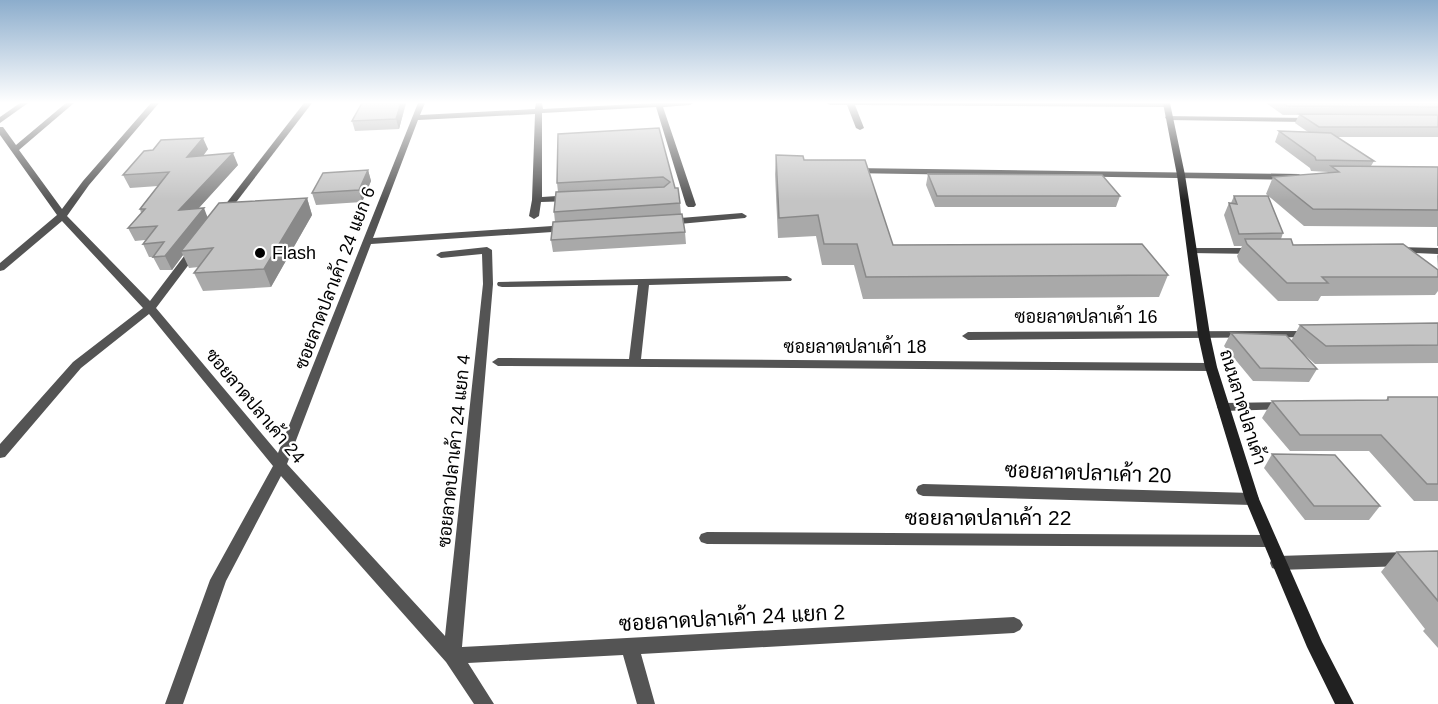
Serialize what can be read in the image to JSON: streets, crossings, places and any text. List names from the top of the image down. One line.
{"streets":{"main road":["ถนนลาดปลาเค้า"],"street":["ซอยลาดปลาเค้า 24 แยก 6","ซอยลาดปลาเค้า 16","ซอยลาดปลาเค้า 18","ซอยลาดปลาเค้า 24","ซอยลาดปลาเค้า 24 แยก 4","ซอยลาดปลาเค้า 20","ซอยลาดปลาเค้า 22","ซอยลาดปลาเค้า 24 แยก 2"]},"crossings":[["ซอยลาดปลาเค้า 24 แยก 6","ซอยลาดปลาเค้า 24"],["ซอยลาดปลาเค้า 16","ถนนลาดปลาเค้า"],["ซอยลาดปลาเค้า 18","ถนนลาดปลาเค้า"],["ซอยลาดปลาเค้า 24","ซอยลาดปลาเค้า 24 แยก 4"],["ซอยลาดปลาเค้า 24","ซอยลาดปลาเค้า 24 แยก 2"],["ถนนลาดปลาเค้า","ซอยลาดปลาเค้า 20"],["ถนนลาดปลาเค้า","ซอยลาดปลาเค้า 22"],["ซอยลาดปลาเค้า 24 แยก 4","ซอยลาดปลาเค้า 24 แยก 2"]],"places":["Flash"]}
